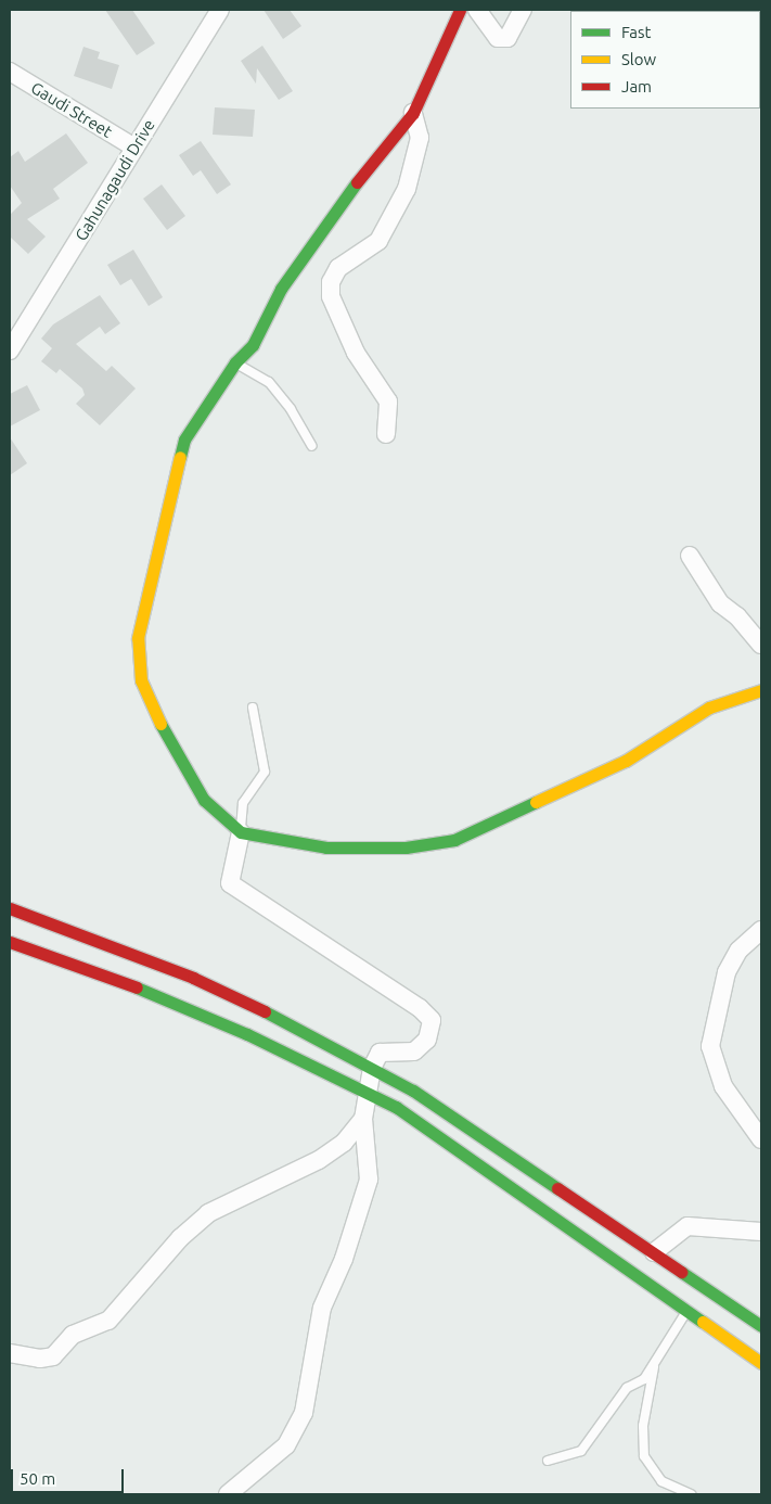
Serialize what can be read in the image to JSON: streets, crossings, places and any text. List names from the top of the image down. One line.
{"streets":{"street":["Gaudi Street","Gahunagaudi Drive"]},"crossings":[["Gaudi Street","Gahunagaudi Drive"]],"legend":["Fast","Slow","Jam"],"scale_bar":"50 m"}
